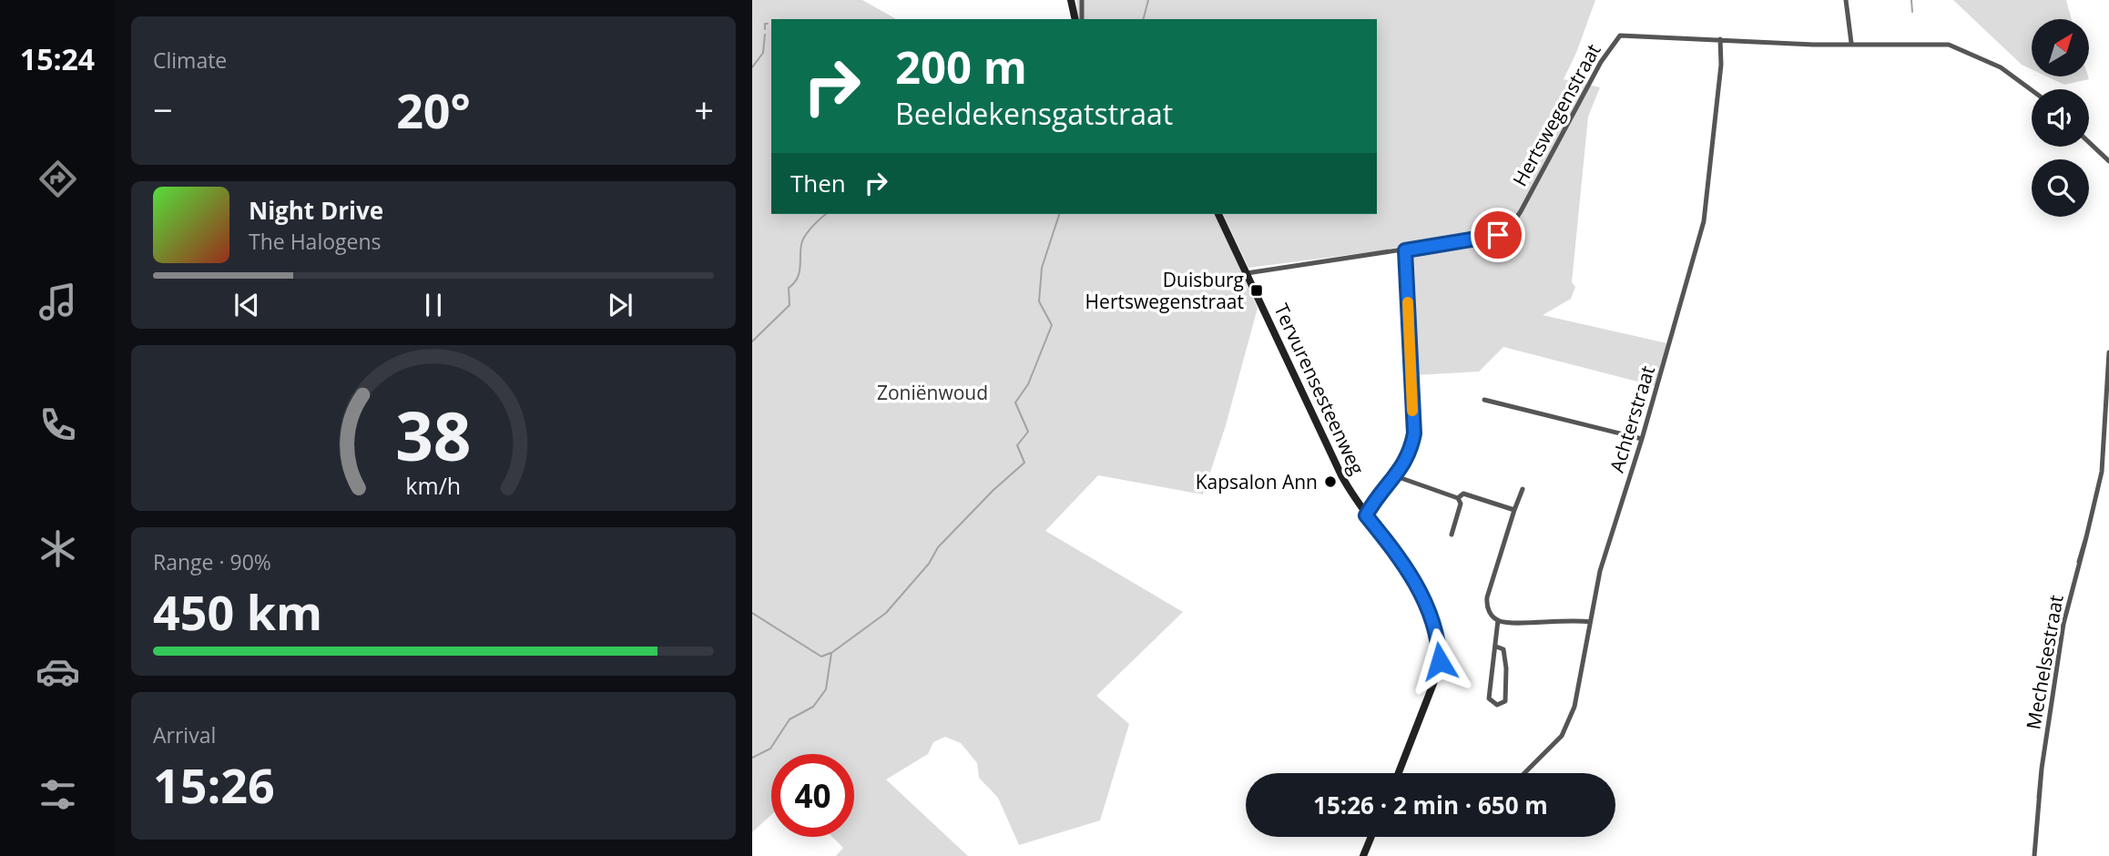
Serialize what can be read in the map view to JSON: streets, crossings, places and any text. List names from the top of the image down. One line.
{"streets":{"street":["Hertswegenstraat","Tervurensesteenweg","Achterstraat","Mechelsestraat"]},"crossings":[["Hertswegenstraat","Tervurensesteenweg"],["Hertswegenstraat","Achterstraat"]],"parks":["Zoniënwoud"],"places":{"transit":["Duisburg Hertswegenstraat"],"other":["Kapsalon Ann"]},"north":"top right","page":{"tabs":"15:24","tile":["Climate",["Range · 90%","450 km"],["Arrival","15:26"]],"turn":["200 m","Beeldekensgatstraat"],"heat":["−","20°","+"],"then":"Then","song":["Night Drive","The Halogens"],"limit":"40","trip":"15:26 · 2 min · 650 m","gauge":["38","km/h"]}}
